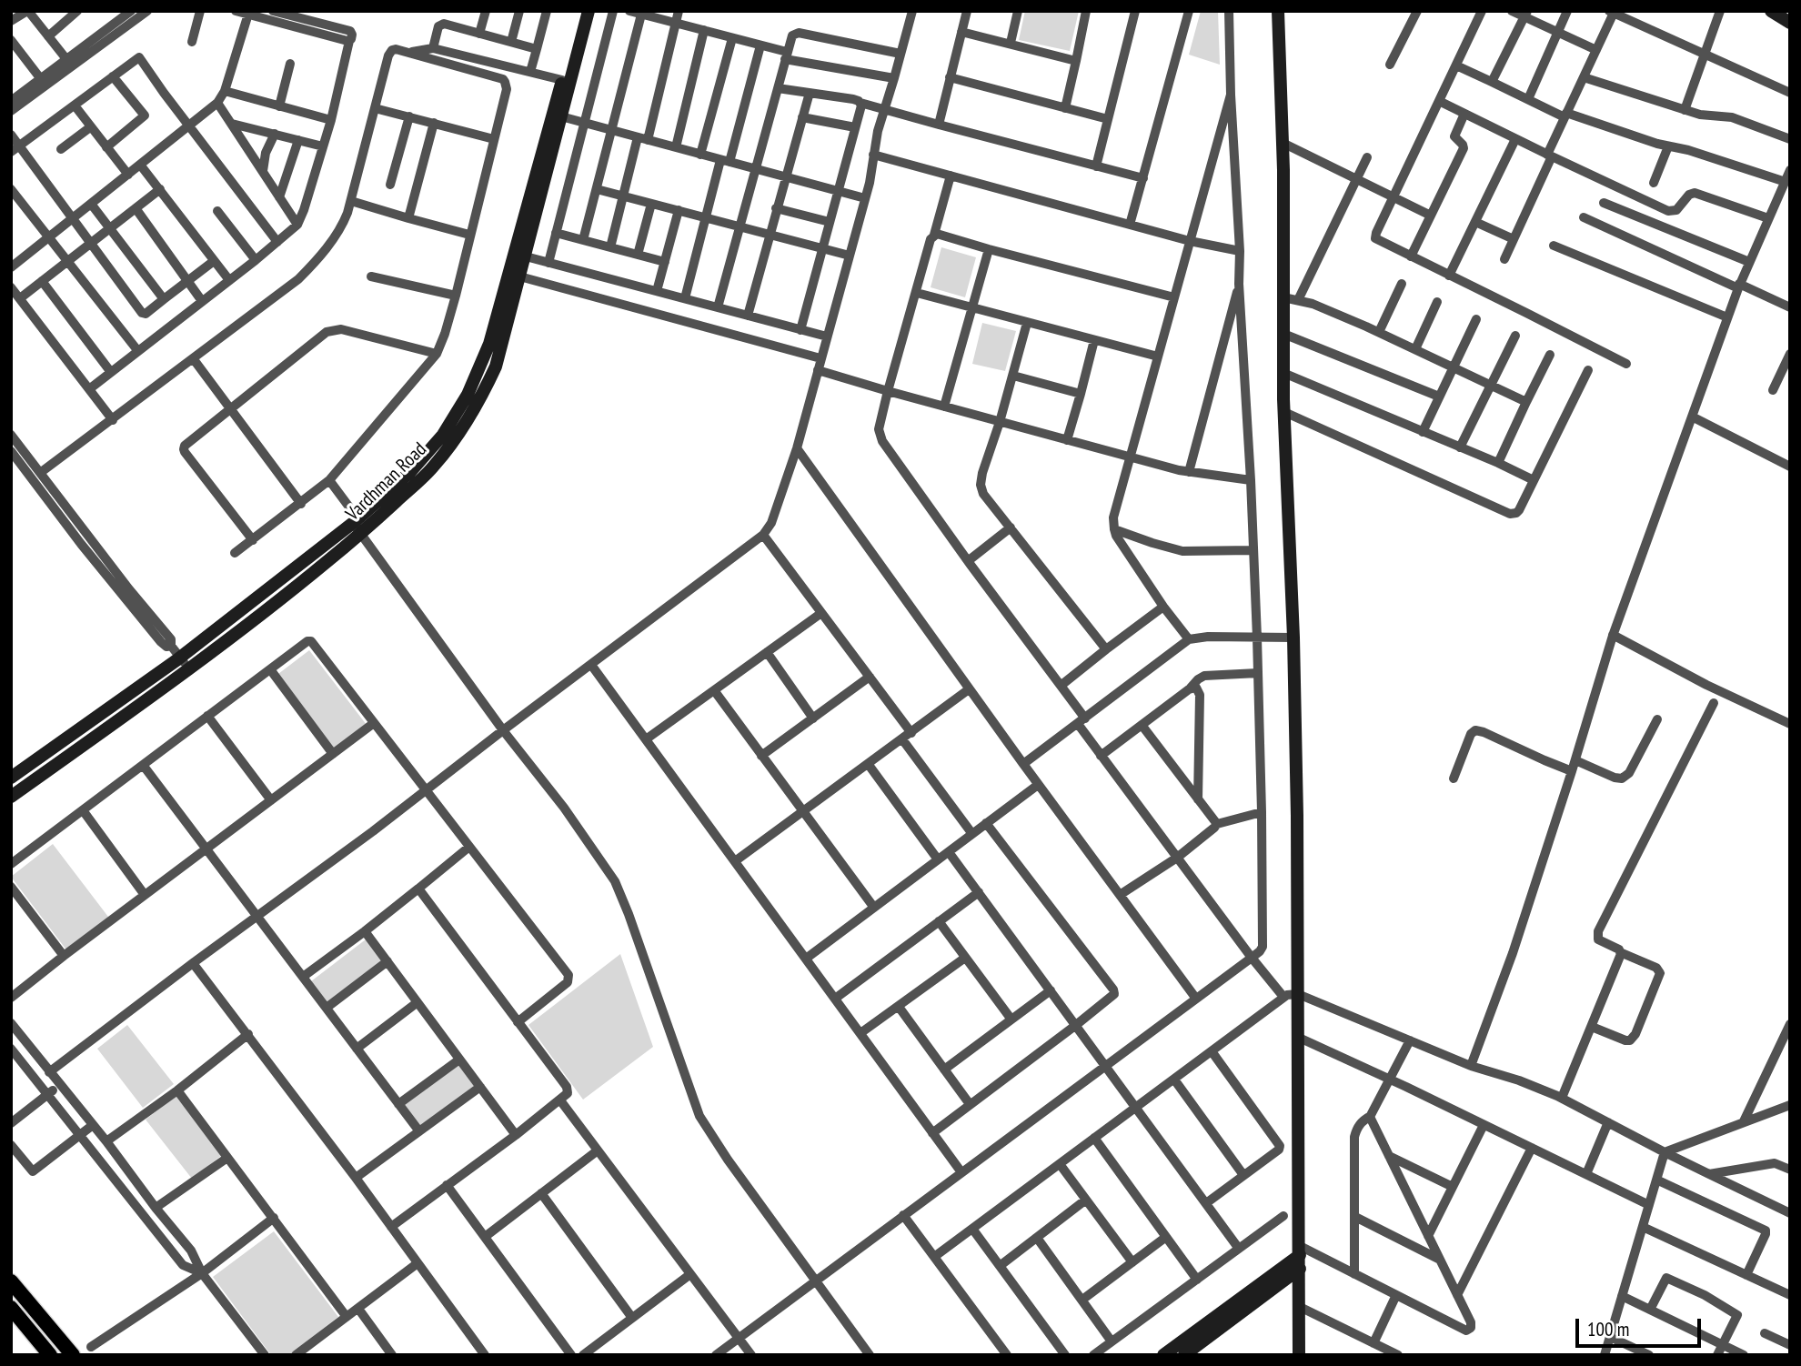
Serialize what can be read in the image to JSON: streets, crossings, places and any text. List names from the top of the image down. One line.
{"streets":{"street":["Vardhman Road"]},"scale_bar":"100 m"}
